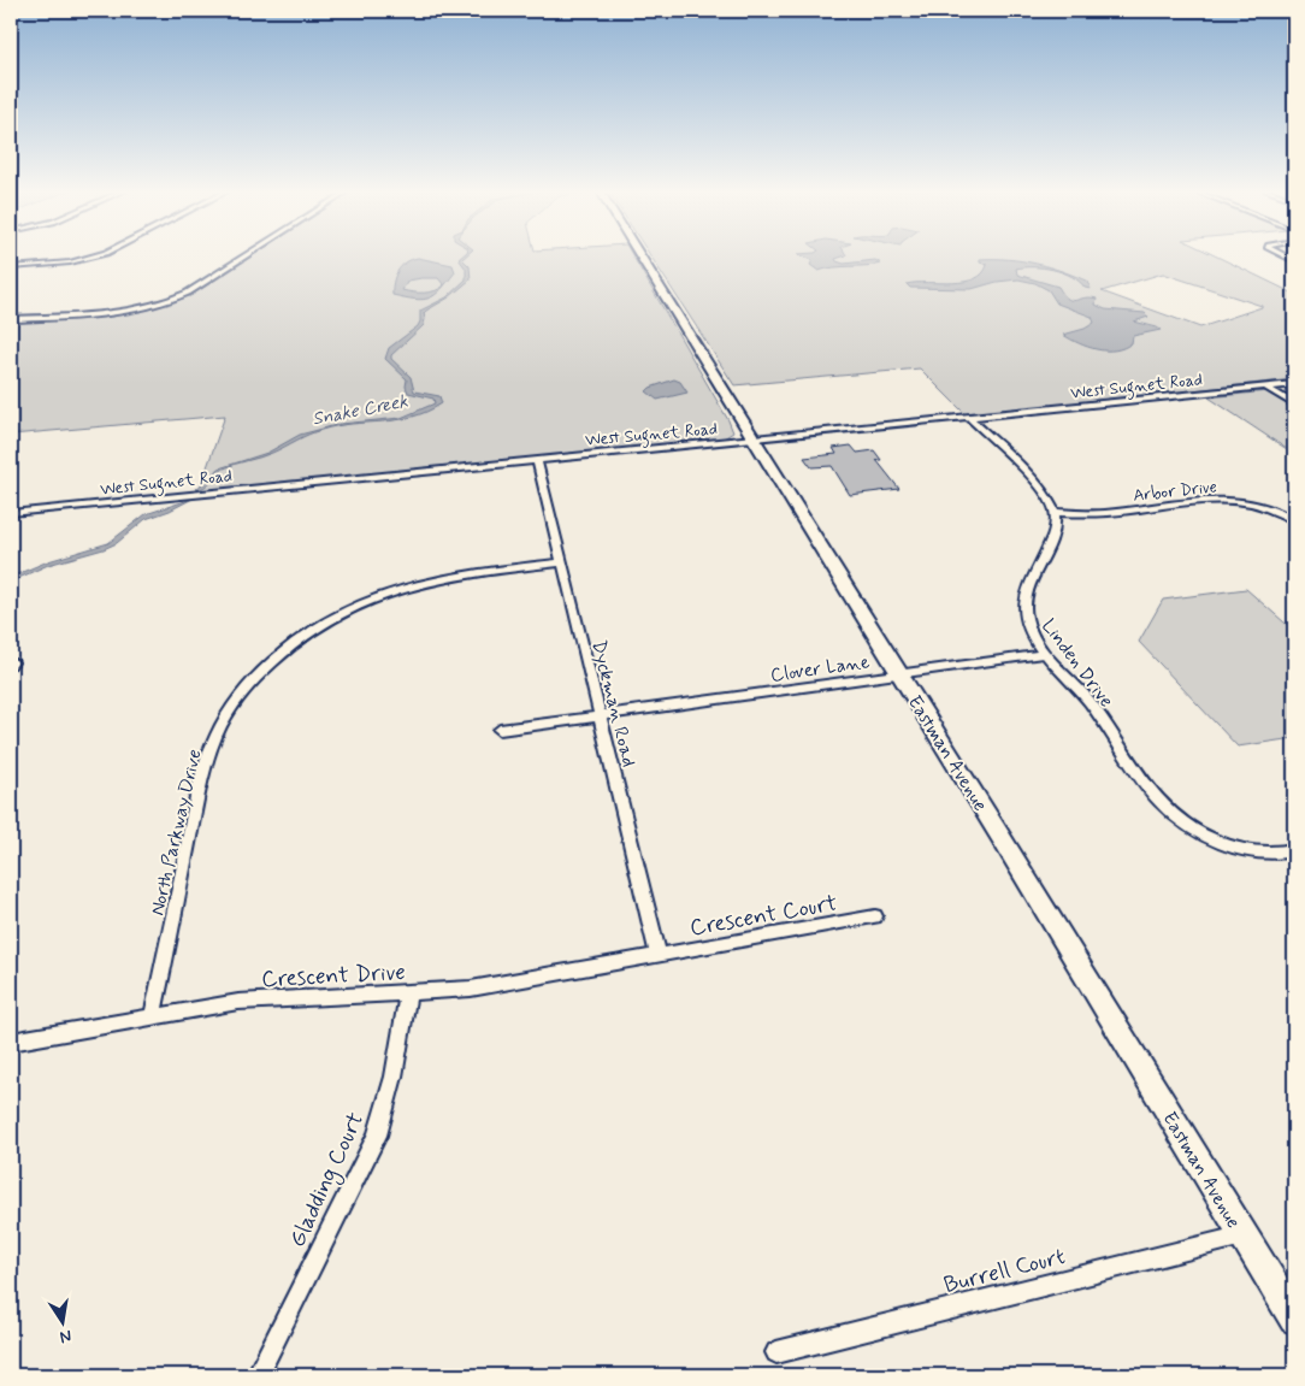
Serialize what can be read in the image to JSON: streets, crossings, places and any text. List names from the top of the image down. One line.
{"streets":{"main road":["Eastman Avenue"],"street":["West Sugnet Road","Arbor Drive","Linden Drive","Clover Lane","Dyckman Road","North Parkway Drive","Crescent Court","Crescent Drive","Gladding Court","Burrell Court"]},"crossings":[["West Sugnet Road","Dyckman Road"],["West Sugnet Road","Eastman Avenue"],["Arbor Drive","Linden Drive"],["Linden Drive","Clover Lane"],["Clover Lane","Dyckman Road"],["Clover Lane","Eastman Avenue"],["Dyckman Road","North Parkway Drive"],["Dyckman Road","Crescent Court"],["Dyckman Road","Crescent Drive"],["Eastman Avenue","Burrell Court"],["North Parkway Drive","Crescent Drive"],["Crescent Court","Crescent Drive"],["Crescent Drive","Gladding Court"]],"water":["Snake Creek"],"north":"bottom"}
